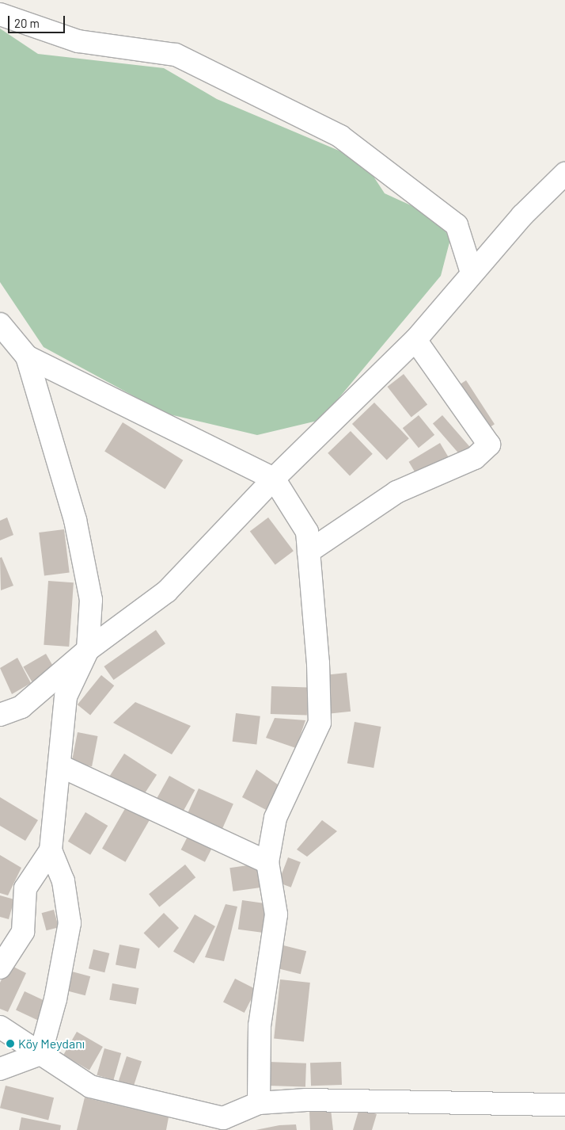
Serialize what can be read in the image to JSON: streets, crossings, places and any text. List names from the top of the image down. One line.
{"places":["Köy Meydanı"],"scale_bar":"20 m"}
